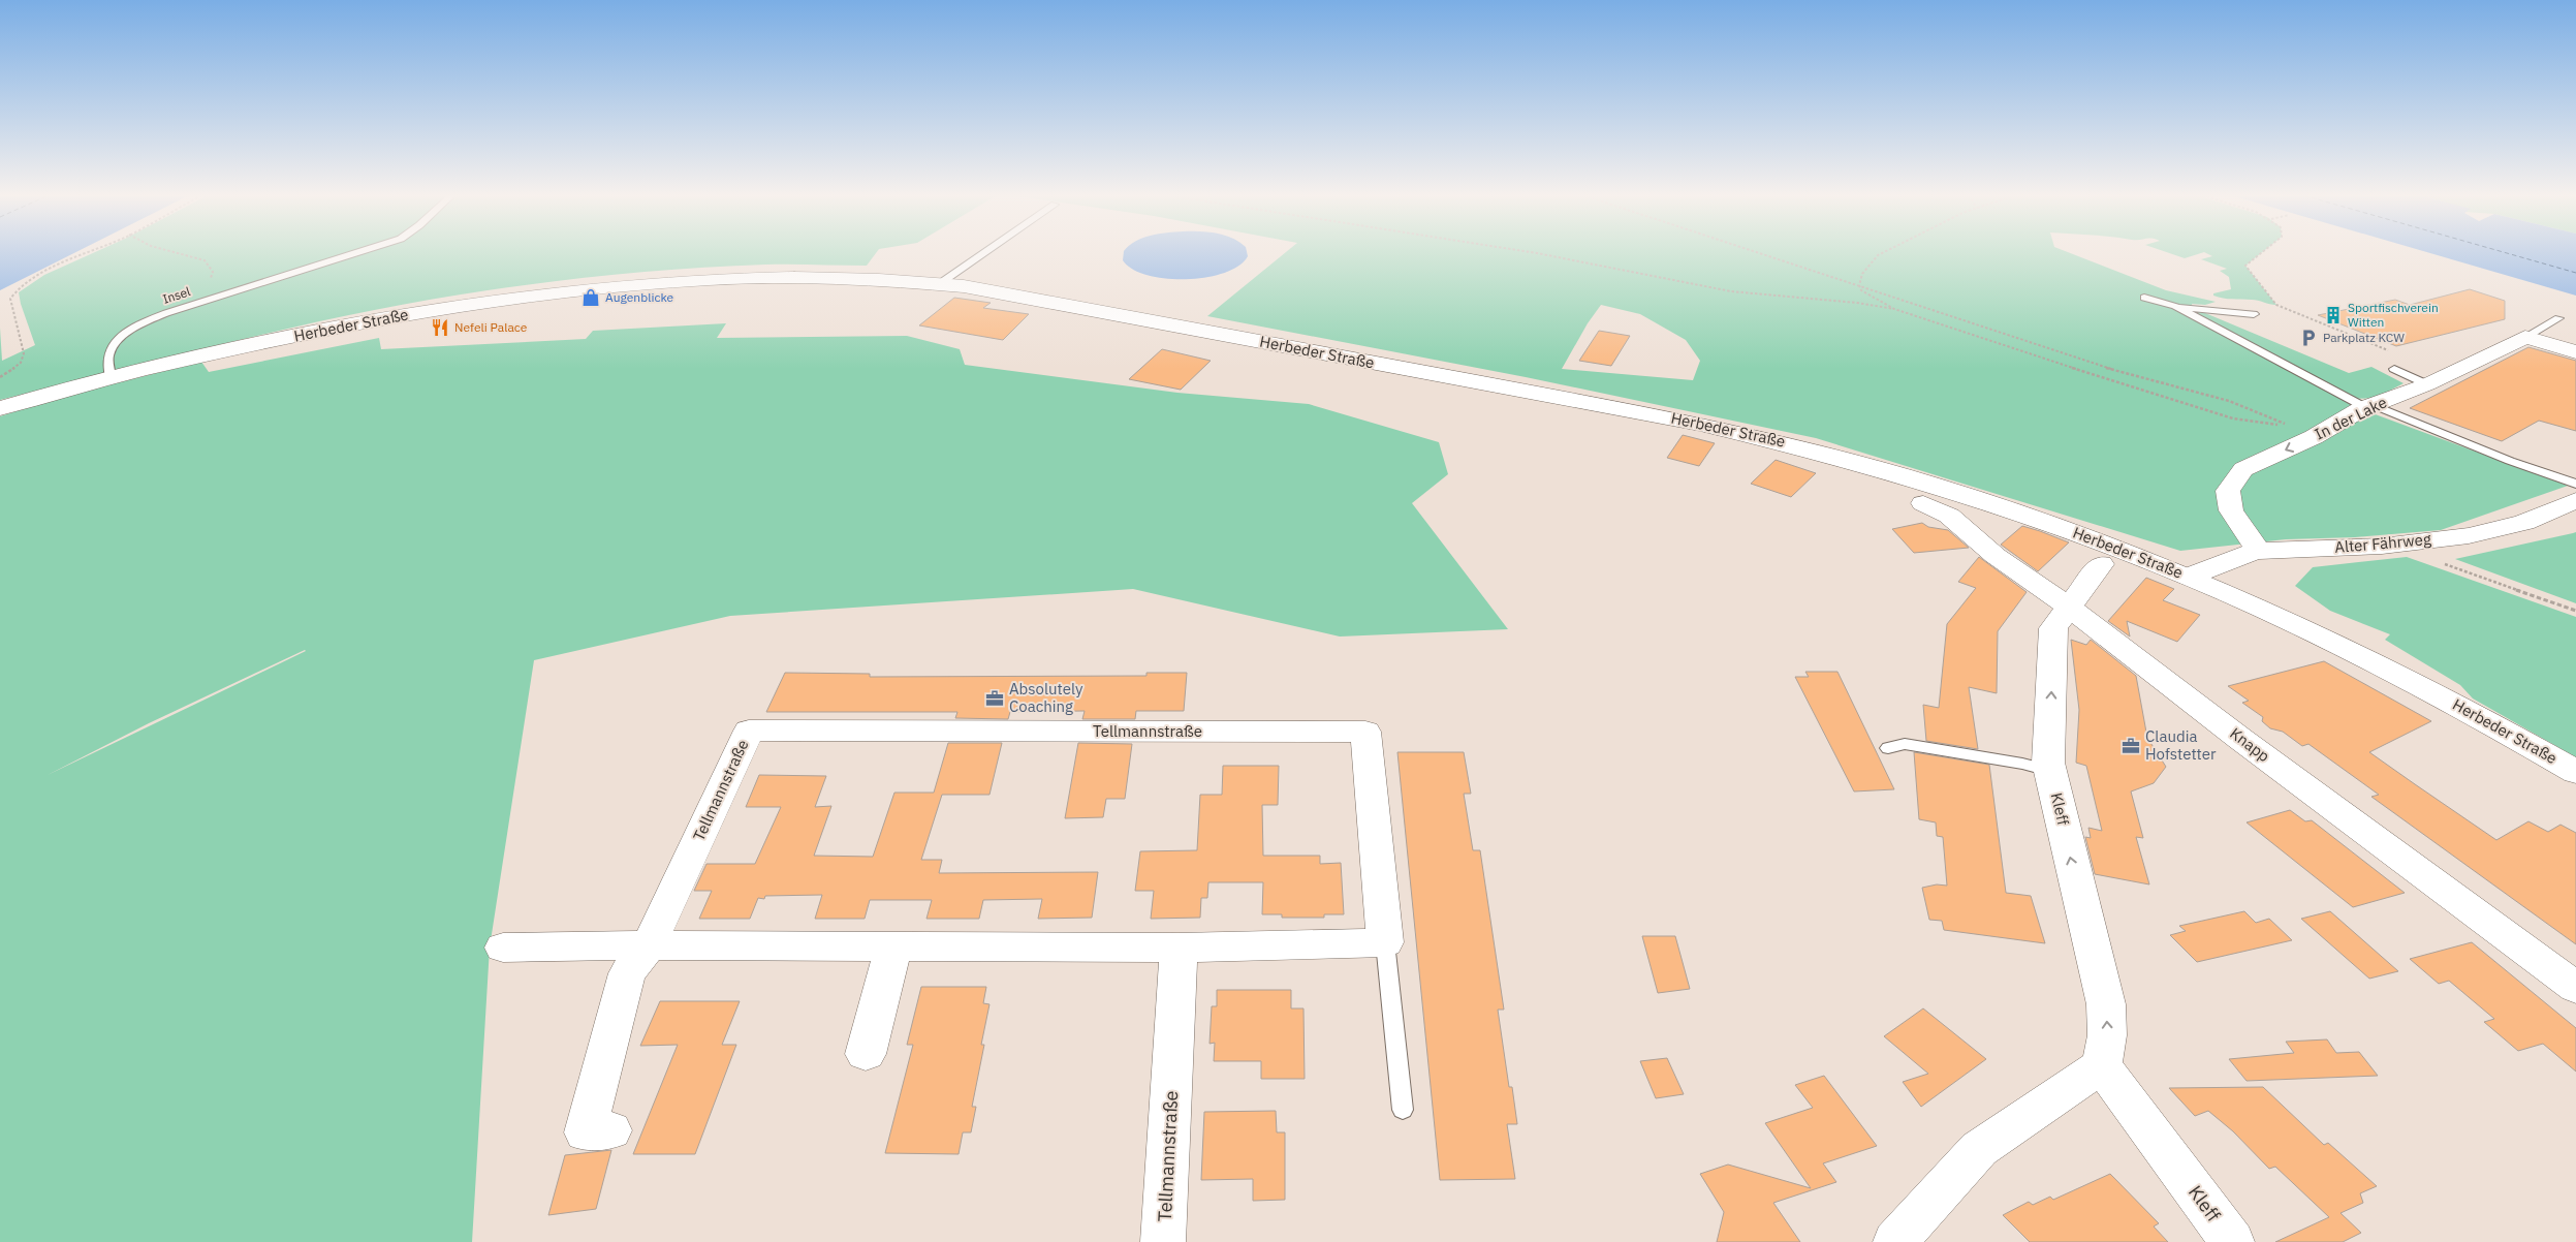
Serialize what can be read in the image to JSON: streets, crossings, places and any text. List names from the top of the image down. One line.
{"streets":{"street":["Herbeder Straße","In der Lake","Alter Fährweg","Tellmannstraße","Knapp","Kleff"],"lane":["Insel"]},"crossings":[["Insel","Herbeder Straße"],["Herbeder Straße","Alter Fährweg"],["In der Lake","Alter Fährweg"],["Knapp","Kleff"]],"one_way":["Kleff"],"places":{"shop":["Augenblicke"],"building":["Sportfischverein Witten"],"restaurant":["Nefeli Palace"],"parking":["Parkplatz KCW"],"office":["Absolutely Coaching","Claudia Hofstetter"]}}
